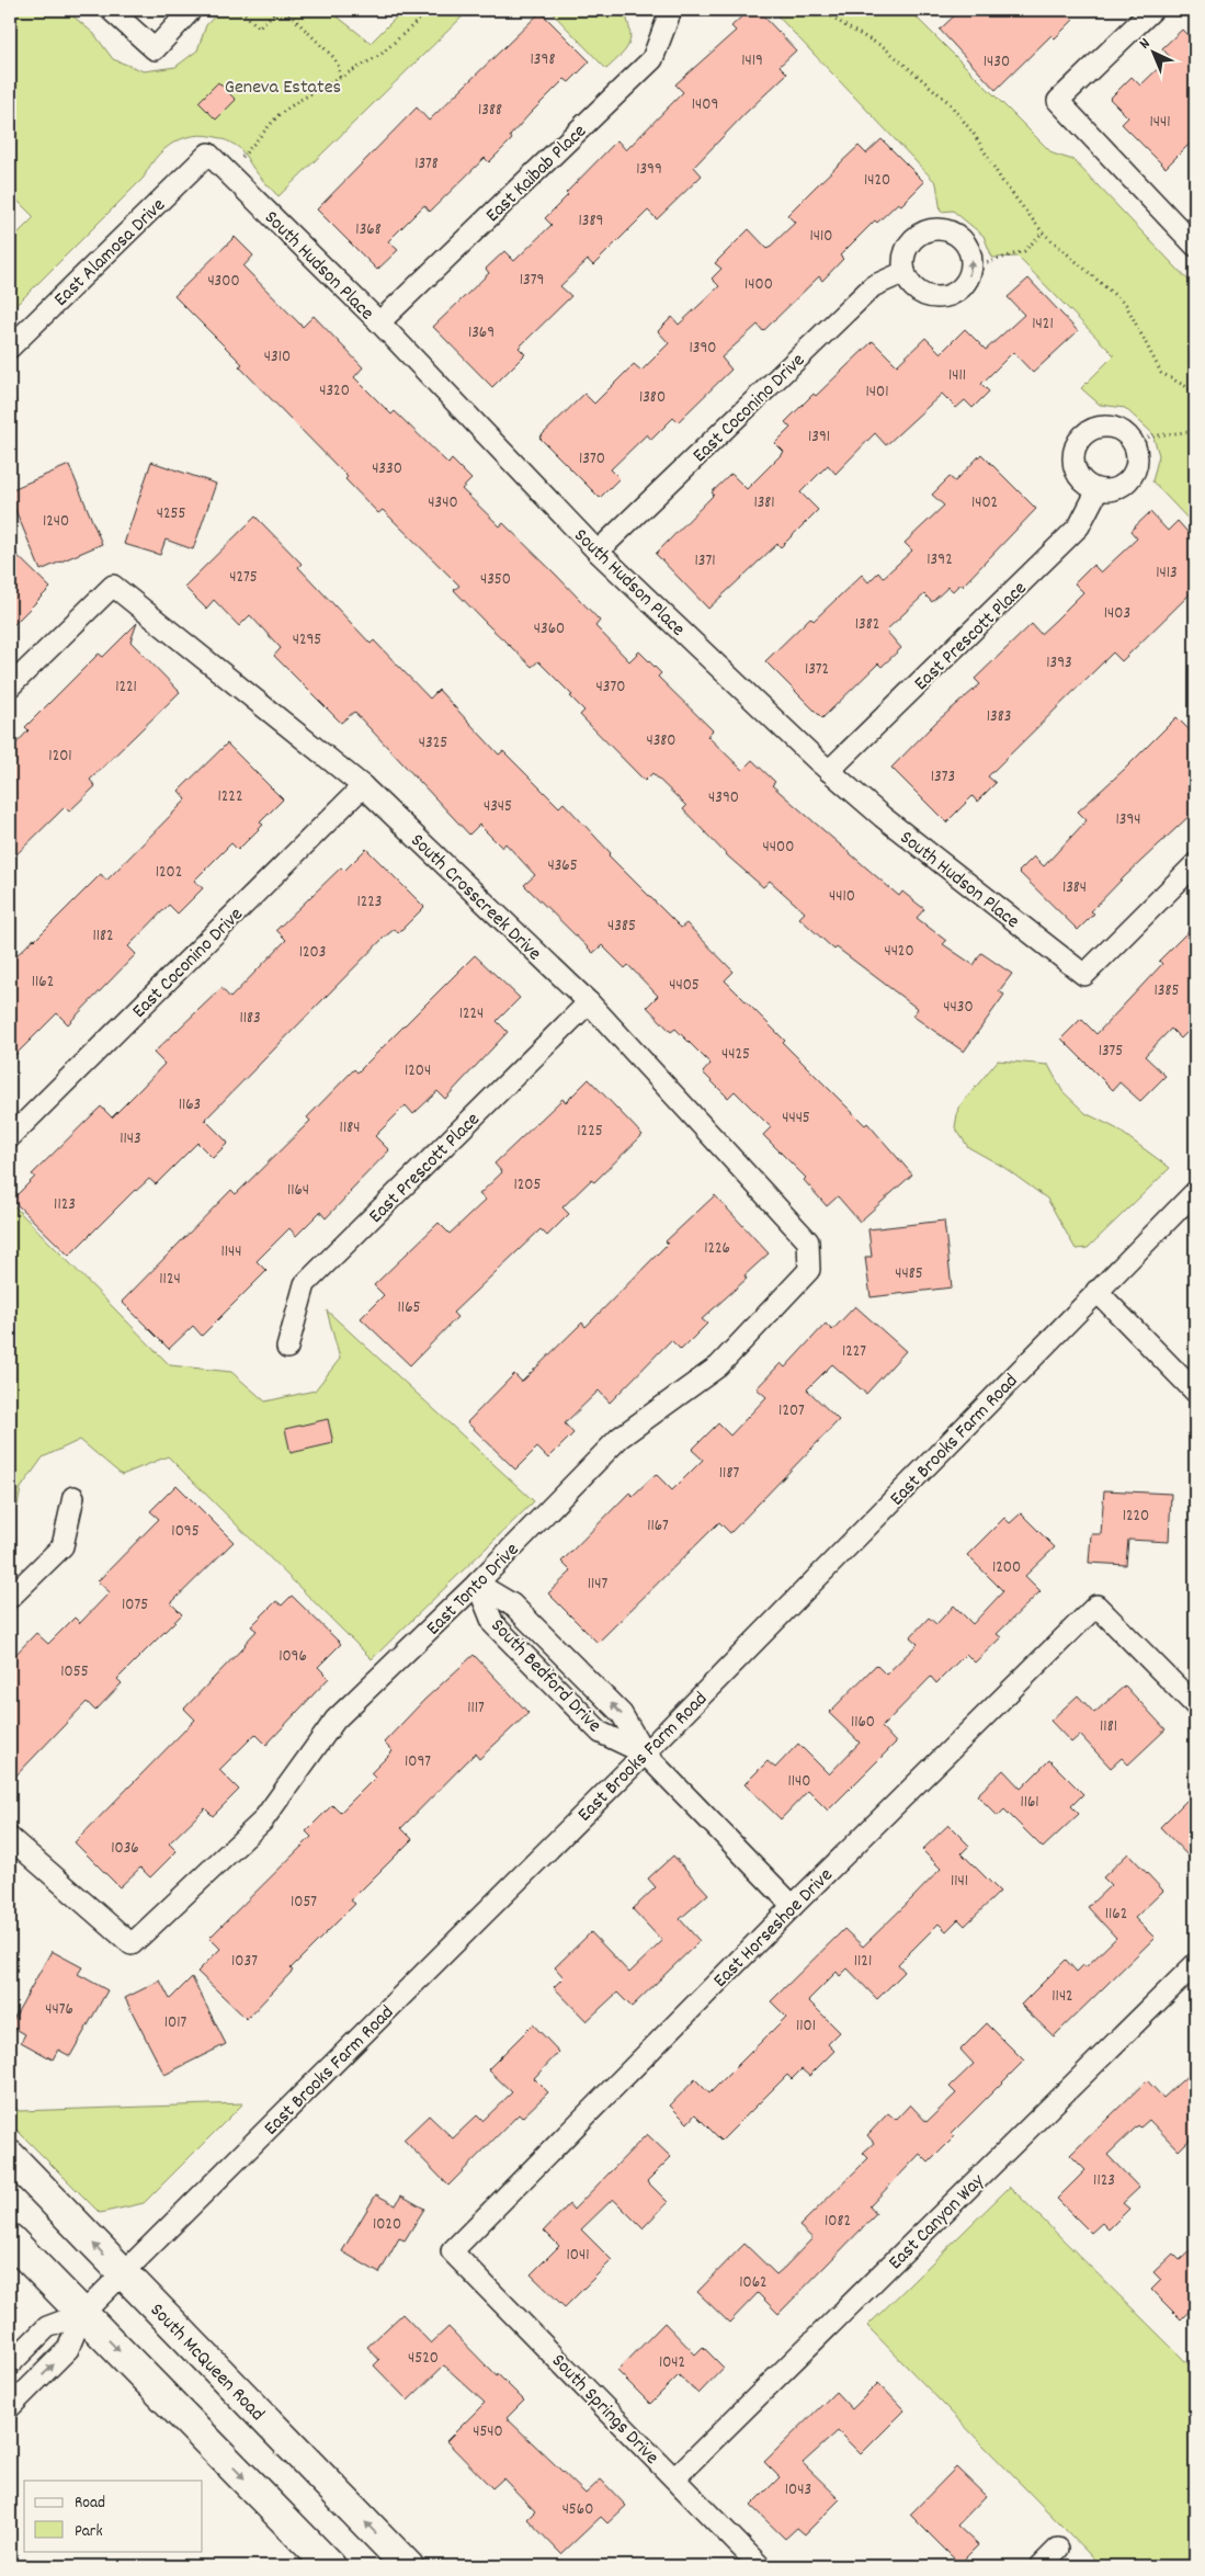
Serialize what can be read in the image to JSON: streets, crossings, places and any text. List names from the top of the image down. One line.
{"streets":{"main road":["South McQueen Road"],"street":["East Kaibab Place","East Alamosa Drive","South Hudson Place","East Coconino Drive","East Prescott Place","South Crosscreek Drive","East Brooks Farm Road","East Tonto Drive","South Bedford Drive","East Horseshoe Drive","East Canyon Way","South Springs Drive"]},"crossings":[["East Kaibab Place","South Hudson Place"],["East Alamosa Drive","South Hudson Place"],["South Hudson Place","East Coconino Drive"],["South Hudson Place","East Prescott Place"],["East Coconino Drive","South Crosscreek Drive"],["East Prescott Place","South Crosscreek Drive"],["South Crosscreek Drive","East Tonto Drive"],["East Brooks Farm Road","South Bedford Drive"],["East Brooks Farm Road","South McQueen Road"],["East Tonto Drive","South Bedford Drive"],["South Bedford Drive","East Horseshoe Drive"],["East Horseshoe Drive","South Springs Drive"],["East Canyon Way","South Springs Drive"]],"parks":["Geneva Estates"],"house_numbers":["1398","1419","1430","1409","1388","1441","1378","1399","1420","1389","1368","1410","1379","4300","1400","1421","1369","1390","4310","1411","4320","1401","1380","1391","1370","4330","4340","1381","1402","4255","1240","1392","1371","1413","4275","4350","1403","1382","4360","4295","1393","1372","1221","4370","1383","4380","4325","1201","1373","1222","4390","4345","1394","4400","4365","1202","1384","4410","1223","4385","1182","4420","1203","1162","4405","1385","4430","1224","1183","1375","4425","1204","1163","4445","1184","1225","1143","1205","1164","1123","1226","1144","4485","1124","1165","1227","1207","1187","1220","1167","1095","1200","1147","1075","1096","1055","1117","1160","1181","1097","1140","1161","1036","1141","1057","1162","1037","1121","1142","4476","1017","1101","1123","1082","1020","1041","1062","4520","1042","4540","1043","4560"],"legend":["Road","Park"],"north":"top left"}
